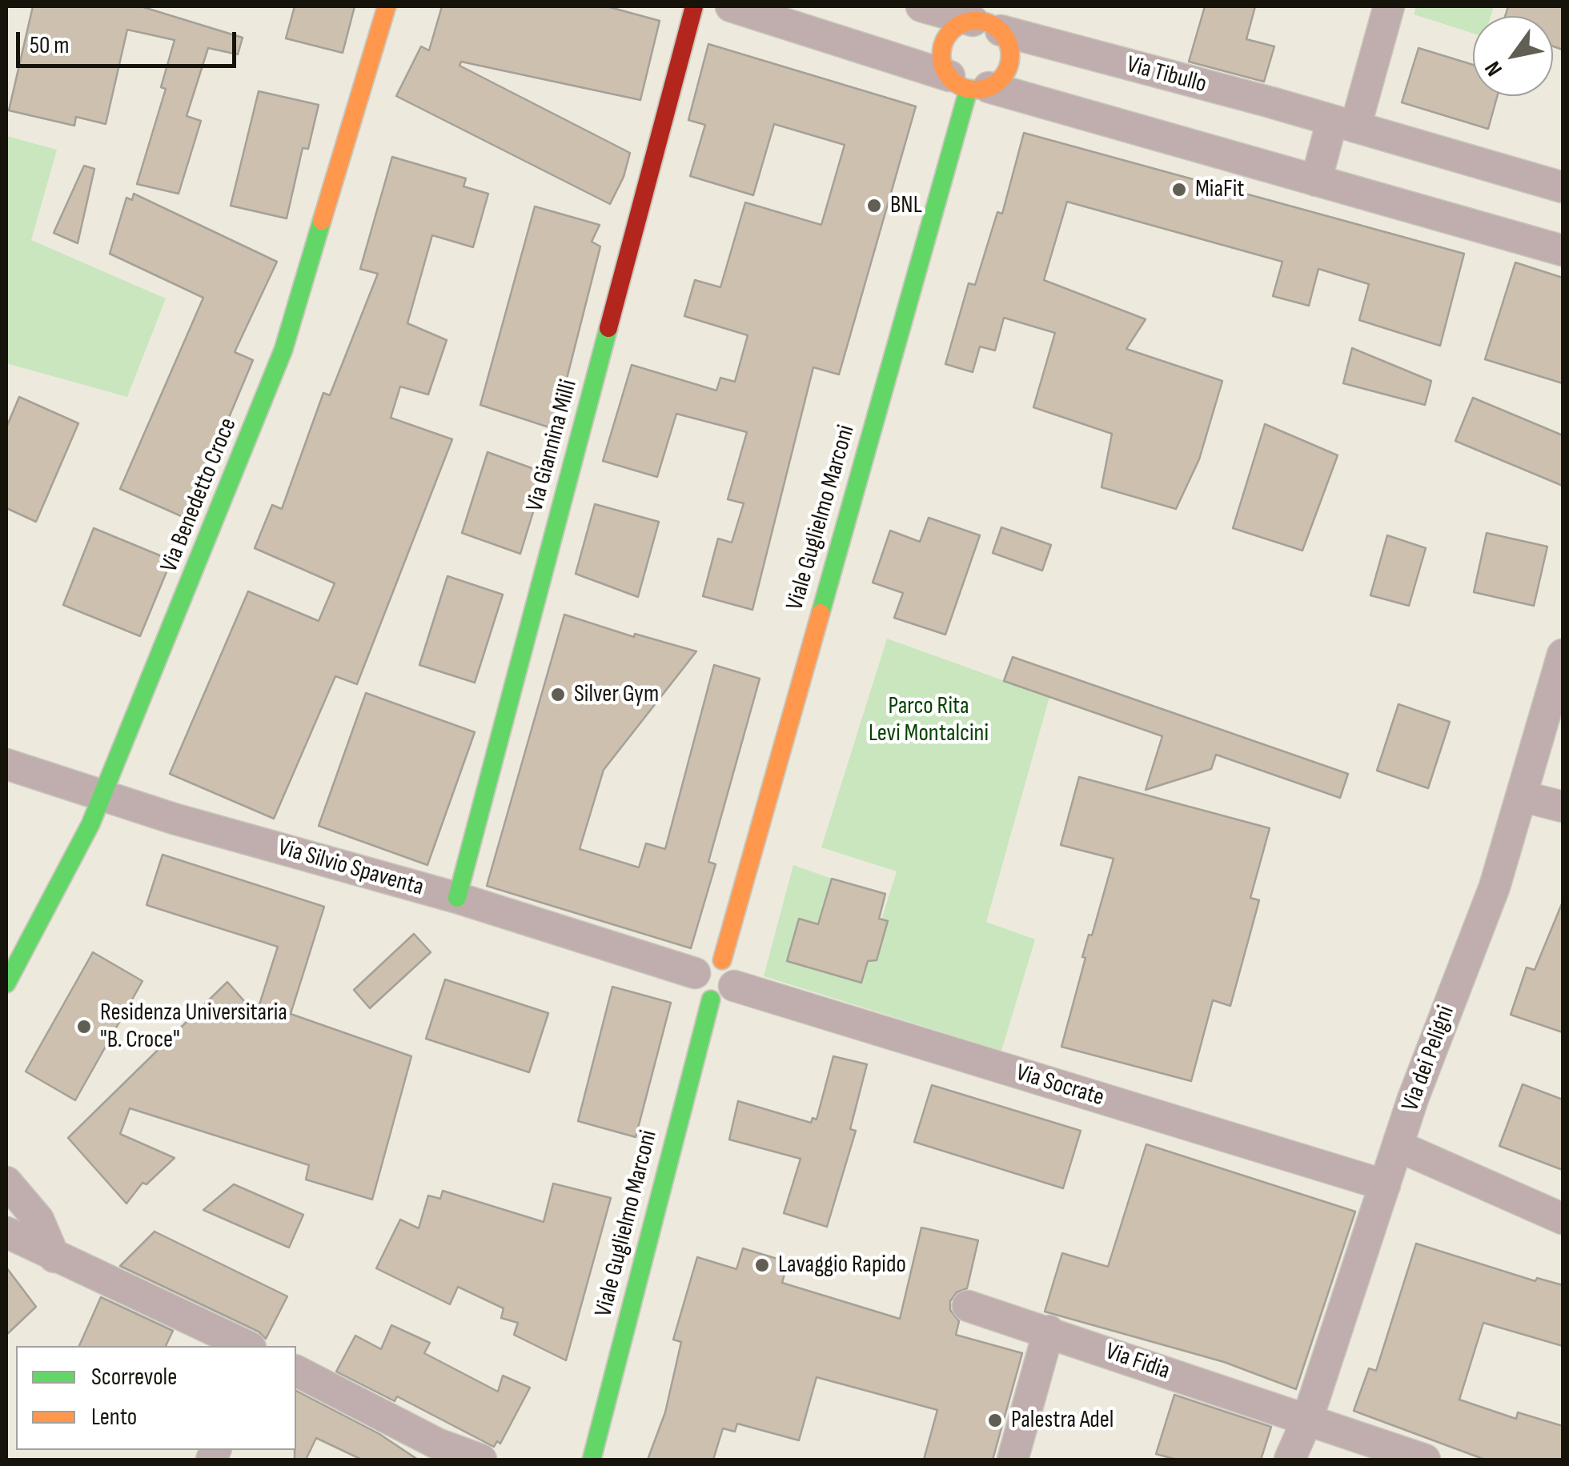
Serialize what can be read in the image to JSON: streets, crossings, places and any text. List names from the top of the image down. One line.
{"streets":{"street":["Via Tibullo","Via Giannina Milli","Via Benedetto Croce","Viale Guglielmo Marconi","Via Silvio Spaventa","Via dei Peligni","Via Socrate","Via Fidia"]},"crossings":[["Via Tibullo","Viale Guglielmo Marconi"],["Via Giannina Milli","Via Silvio Spaventa"],["Via Benedetto Croce","Via Silvio Spaventa"],["Viale Guglielmo Marconi","Via Silvio Spaventa"],["Viale Guglielmo Marconi","Via Socrate"],["Via Silvio Spaventa","Via Socrate"],["Via dei Peligni","Via Socrate"],["Via dei Peligni","Via Fidia"]],"parks":["Parco Rita Levi Montalcini"],"places":["MiaFit","BNL","Silver Gym","Residenza Universitaria \"B. Croce\"","Lavaggio Rapido","Palestra Adel"],"legend":["Scorrevole","Lento"],"scale_bar":"50 m","north":"bottom left"}
